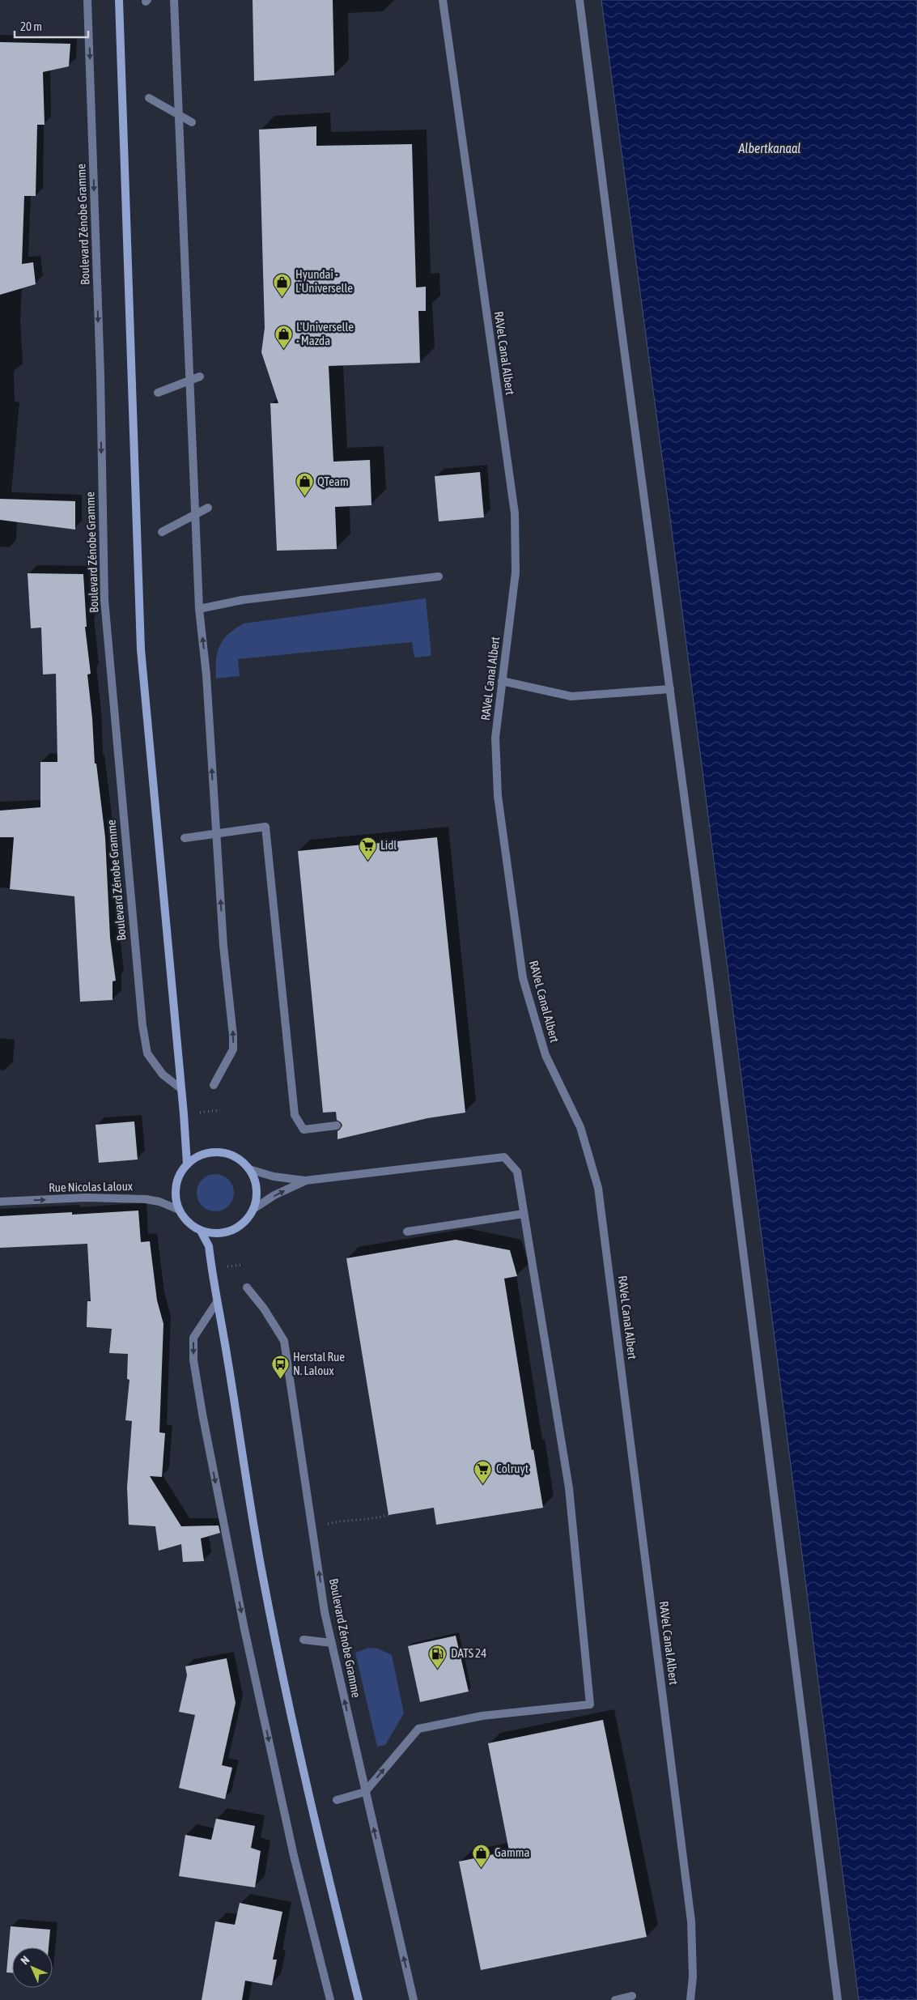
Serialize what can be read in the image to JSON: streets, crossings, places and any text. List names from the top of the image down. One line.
{"streets":{"street":["Boulevard Zénobe Gramme","RAVeL Canal Albert","Rue Nicolas Laloux"]},"one_way":["Rue Nicolas Laloux"],"water":["Albertkanaal"],"places":{"shop":["Hyundai - L'Universelle","L'Universelle - Mazda","QTeam","Gamma"],"supermarket":["Lidl","Colruyt"],"bus stop":["Herstal Rue N. Laloux"],"fuel station":["DATS 24"]},"scale_bar":"20 m","north":"top left"}
